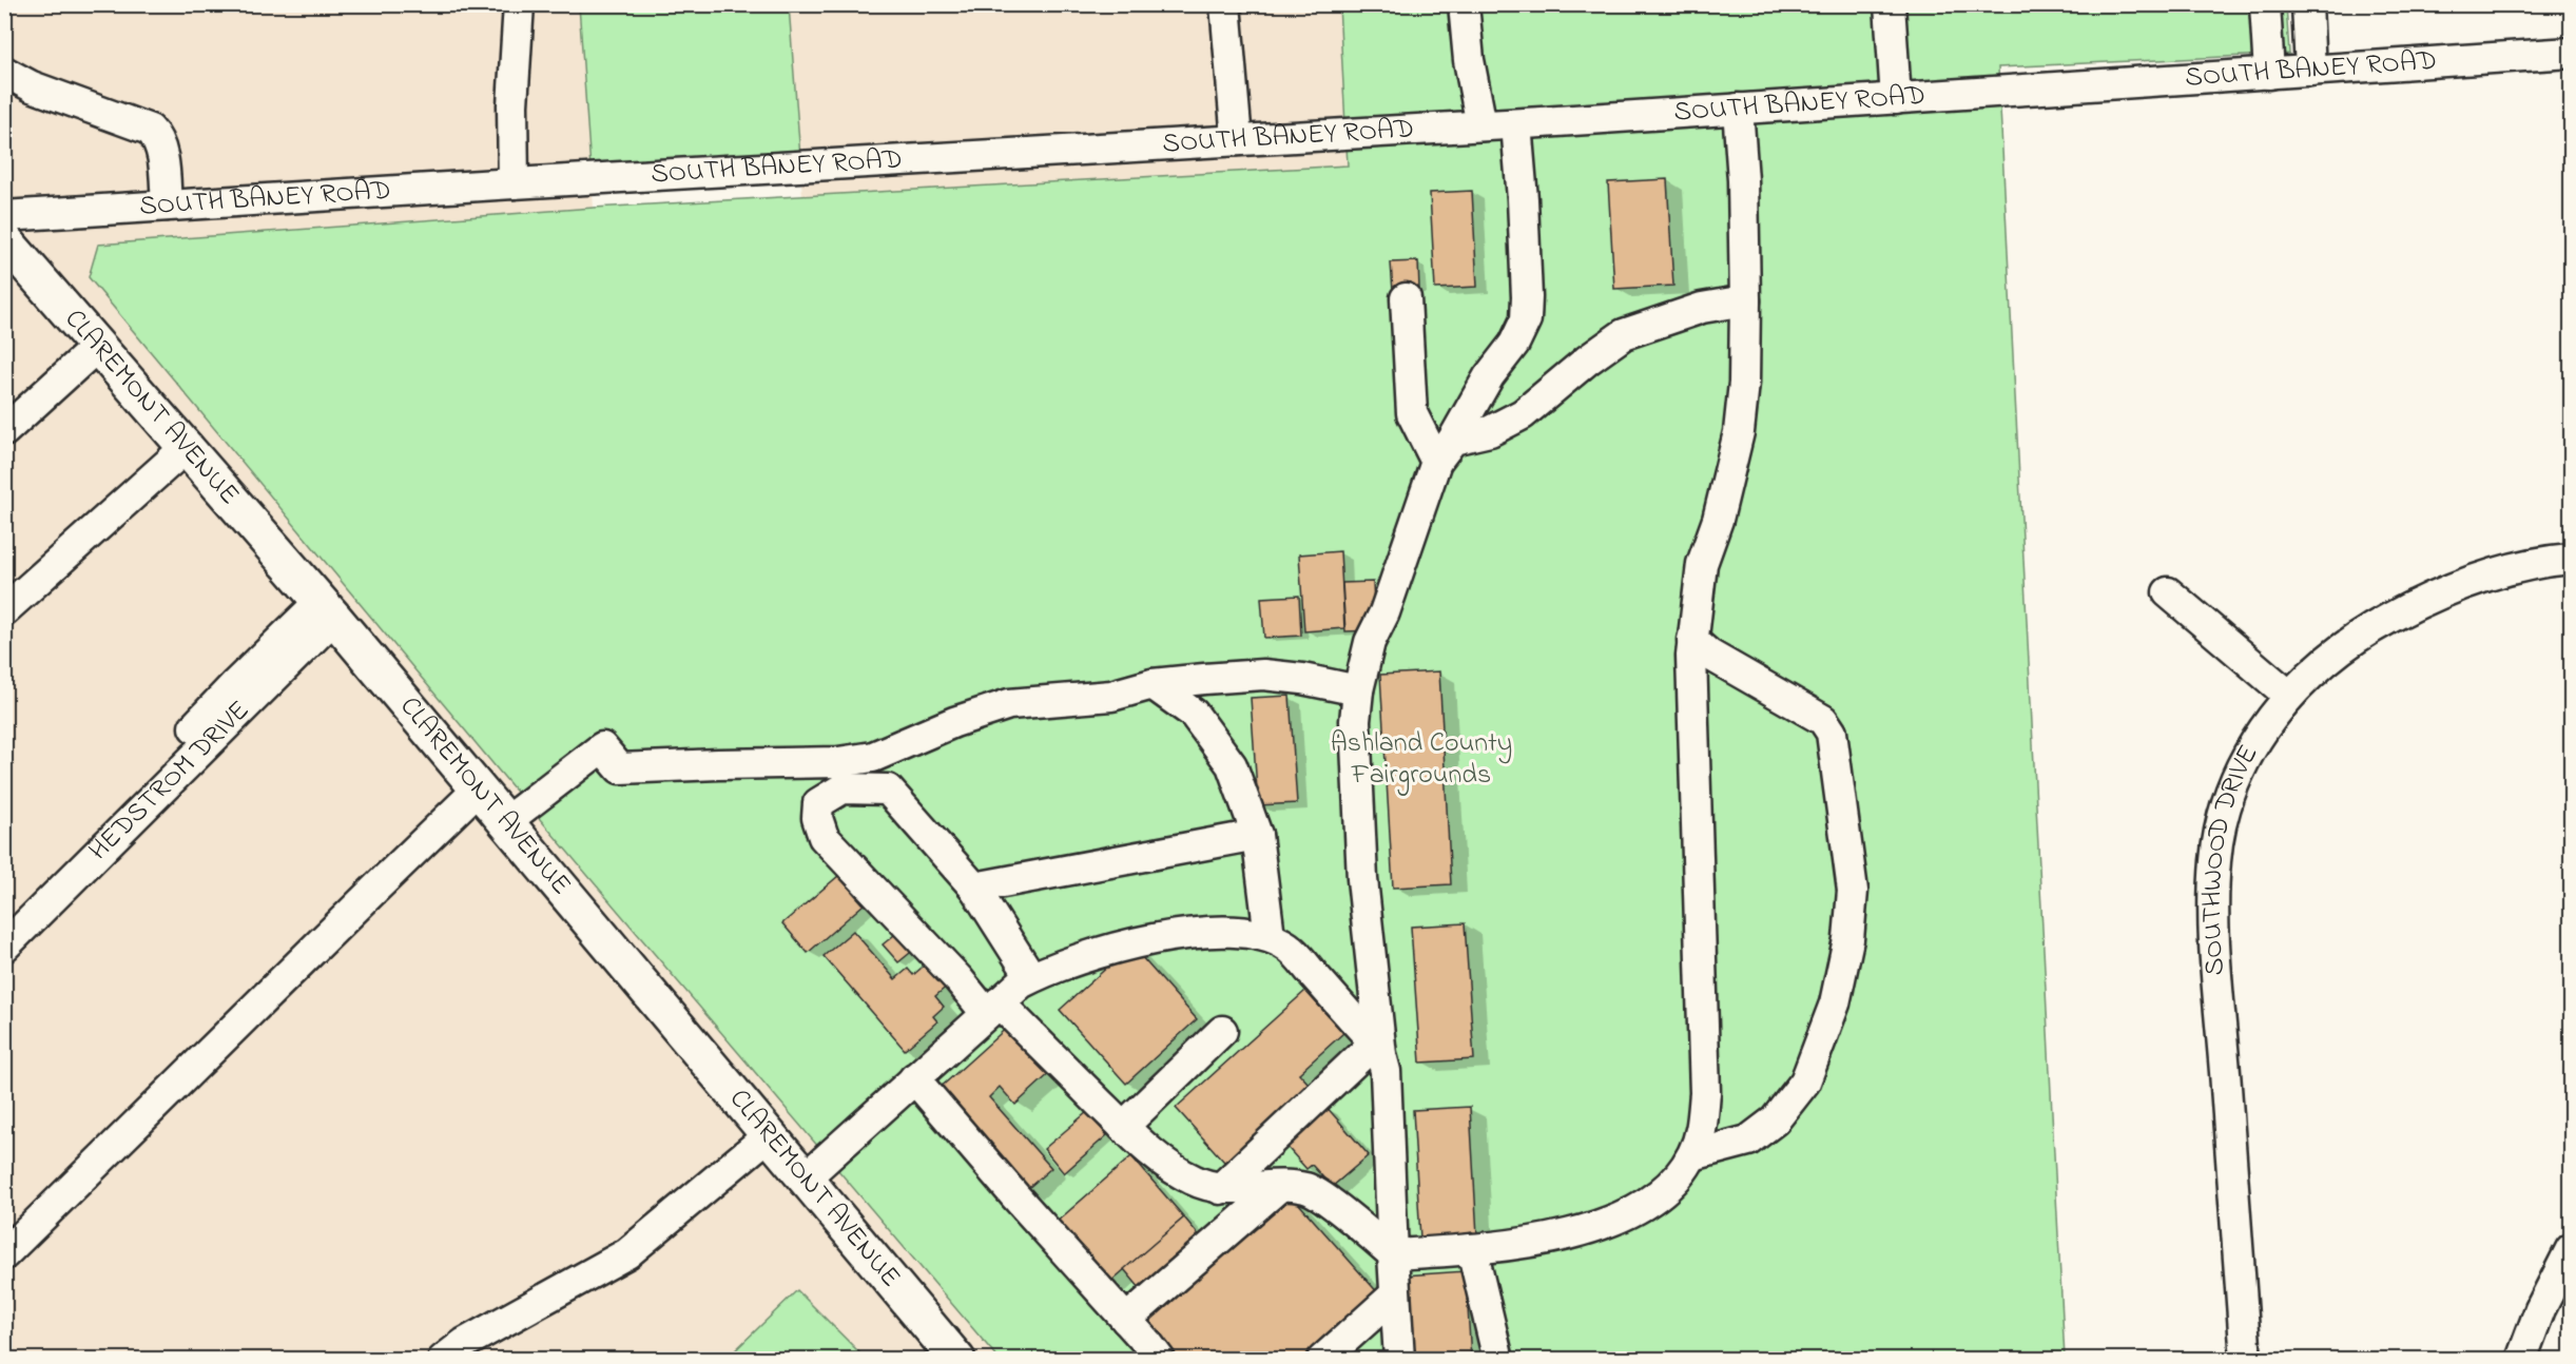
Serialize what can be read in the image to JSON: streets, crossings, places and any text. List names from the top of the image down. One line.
{"streets":{"main road":["CLAREMONT AVENUE"],"street":["SOUTH BANEY ROAD","HEDSTROM DRIVE","SOUTHWOOD DRIVE"]},"crossings":[["CLAREMONT AVENUE","HEDSTROM DRIVE"]],"parks":["Ashland County Fairgrounds"]}
